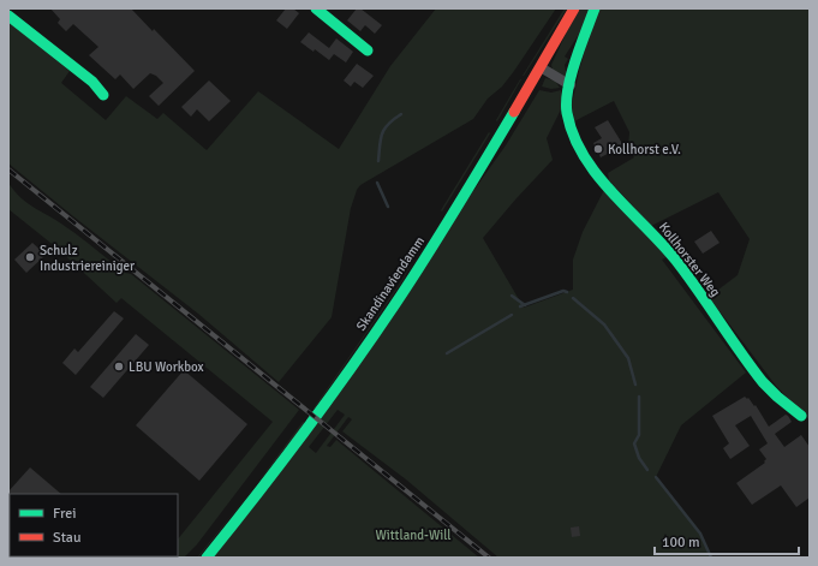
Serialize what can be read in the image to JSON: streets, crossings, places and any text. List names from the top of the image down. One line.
{"streets":{"street":["Kollhorster Weg","Skandinaviendamm"]},"parks":["Wittland-Will"],"places":["Kollhorst e.V.","Schulz Industriereiniger","LBU Workbox"],"legend":["Frei","Stau"],"scale_bar":"100 m"}
